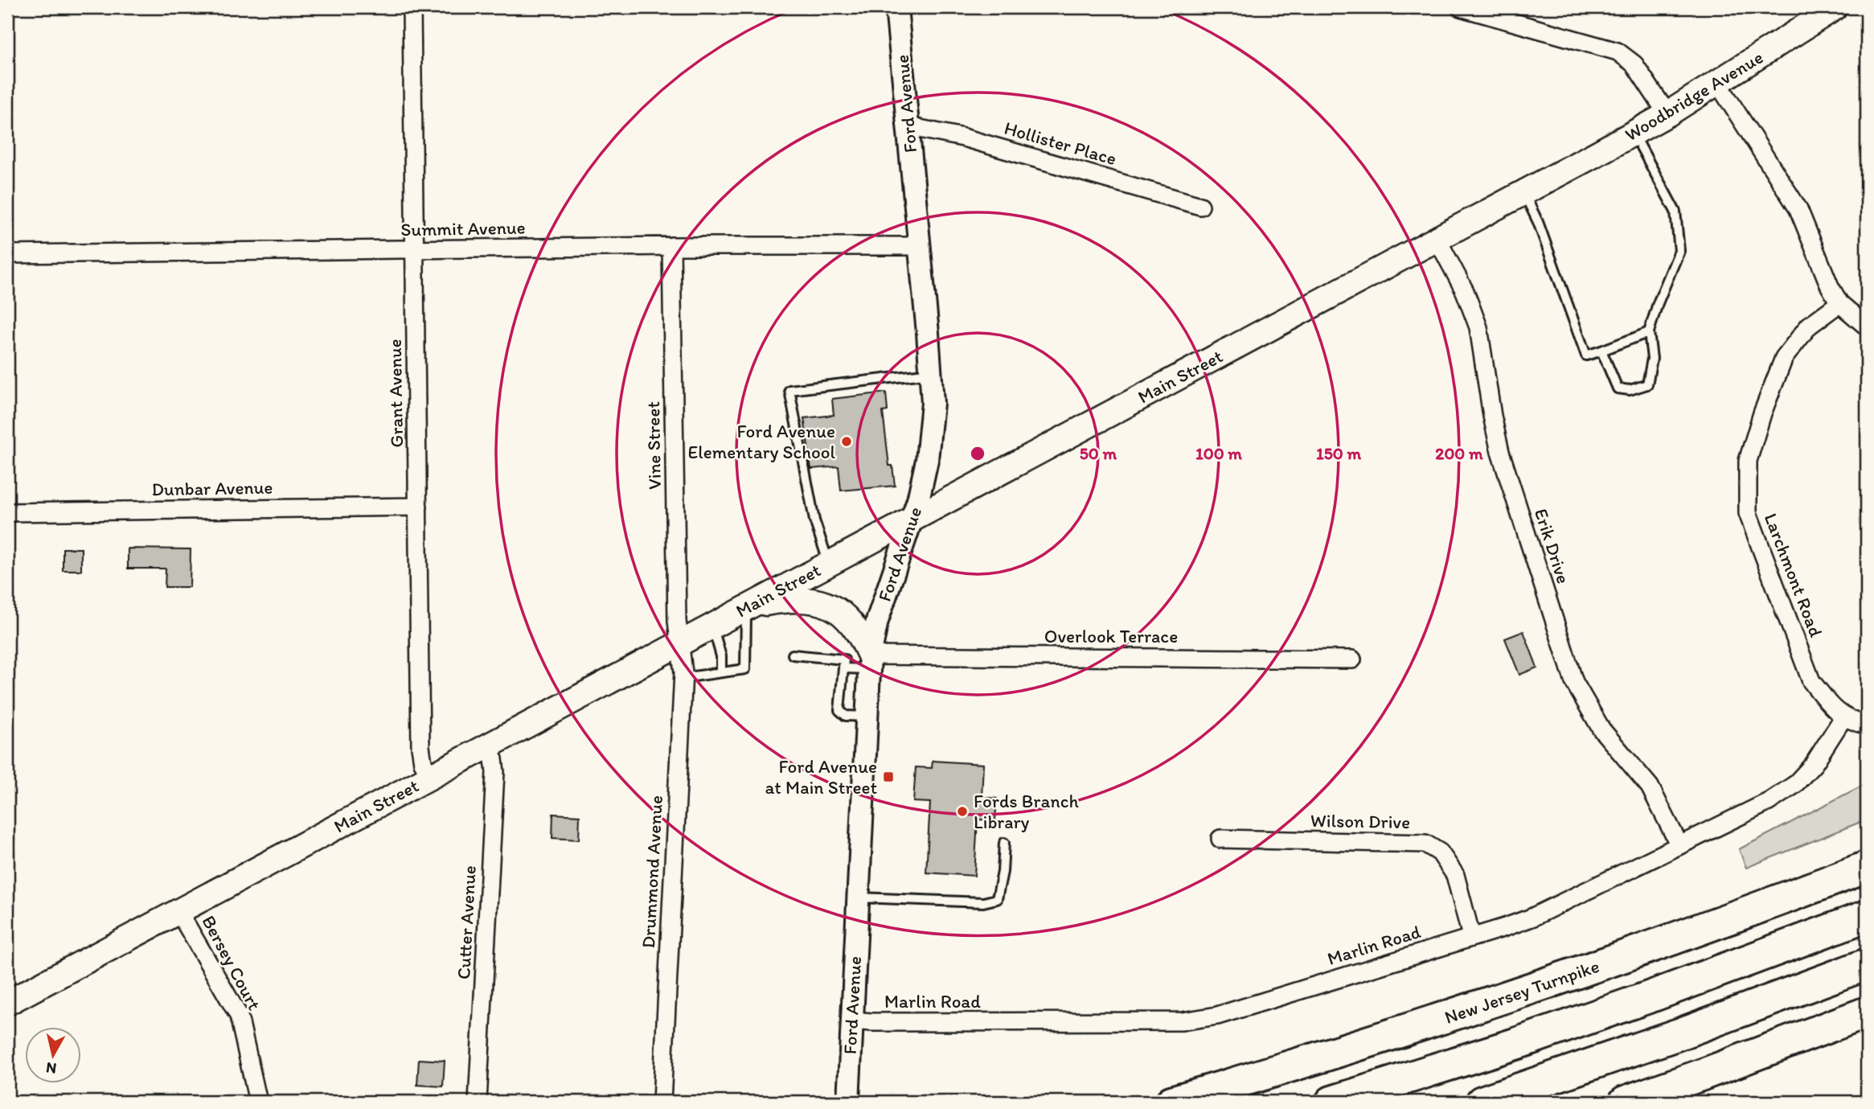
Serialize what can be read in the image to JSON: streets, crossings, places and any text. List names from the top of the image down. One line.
{"streets":{"highway":["New Jersey Turnpike"],"main road":["Woodbridge Avenue","Main Street"],"street":["Ford Avenue","Hollister Place","Summit Avenue","Grant Avenue","Vine Street","Dunbar Avenue","Erik Drive","Larchmont Road","Overlook Terrace","Wilson Drive","Drummond Avenue","Cutter Avenue","Marlin Road","Bersey Court"]},"crossings":[["Woodbridge Avenue","Main Street"],["Ford Avenue","Hollister Place"],["Ford Avenue","Summit Avenue"],["Ford Avenue","Main Street"],["Ford Avenue","Overlook Terrace"],["Ford Avenue","Marlin Road"],["Summit Avenue","Grant Avenue"],["Summit Avenue","Vine Street"],["Main Street","Grant Avenue"],["Main Street","Vine Street"],["Main Street","Erik Drive"],["Main Street","Drummond Avenue"],["Main Street","Cutter Avenue"],["Main Street","Bersey Court"],["Grant Avenue","Dunbar Avenue"],["Vine Street","Drummond Avenue"],["Erik Drive","Marlin Road"],["Larchmont Road","Marlin Road"],["Wilson Drive","Marlin Road"]],"places":{"other":["Ford Avenue Elementary School","Fords Branch Library"],"transit":["Ford Avenue at Main Street"]},"north":"bottom","rings":["50 m","100 m","150 m","200 m"]}
